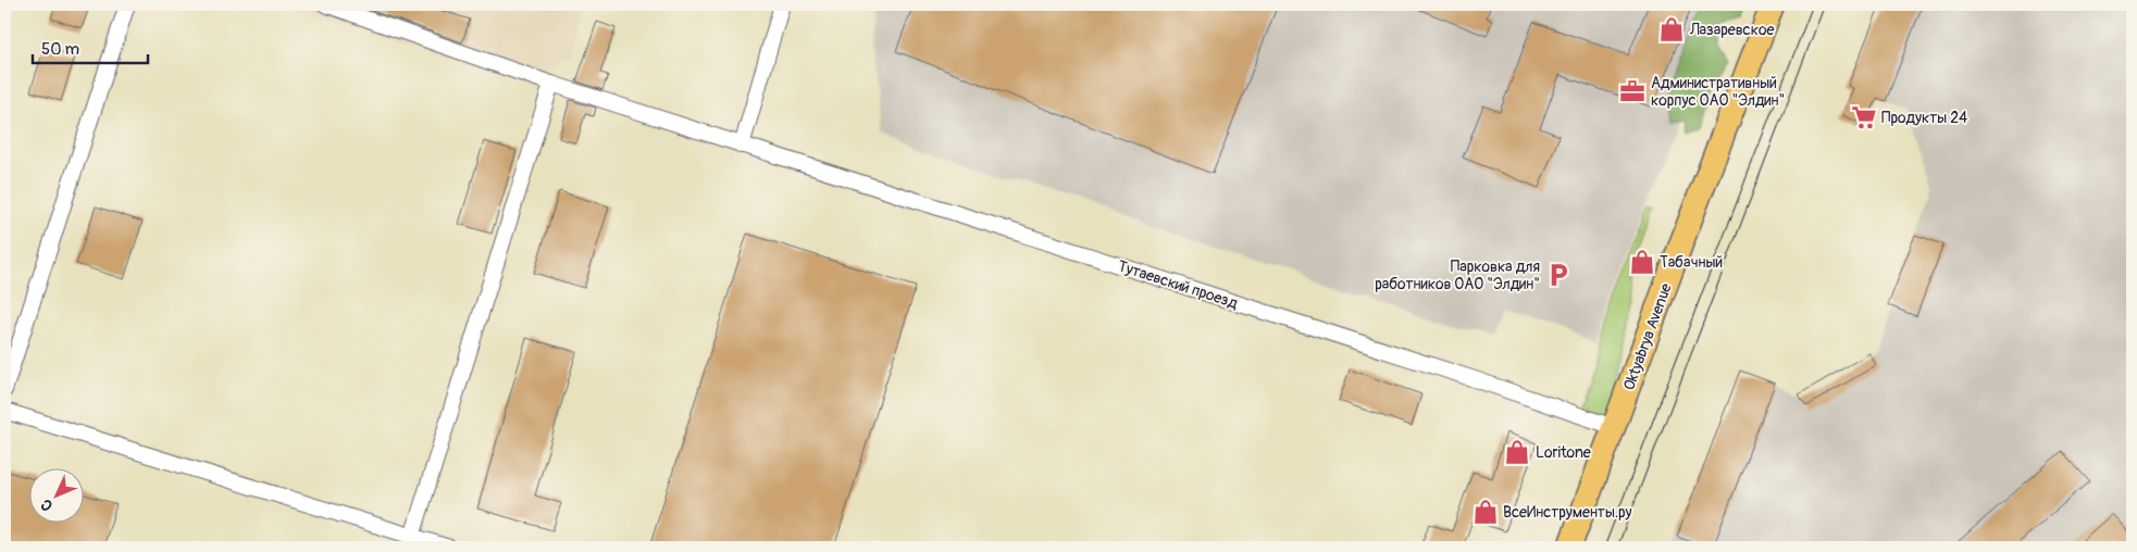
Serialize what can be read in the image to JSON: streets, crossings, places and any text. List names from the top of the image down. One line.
{"streets":{"main road":["Oktyabrya Avenue"],"street":["Тутаевский проезд"]},"crossings":[["Тутаевский проезд","Oktyabrya Avenue"]],"places":{"shop":["Лазаревское","Табачный","Loritone","ВсеИнструменты.ру"],"office":["Административный корпус ОАО \"Элдин\""],"supermarket":["Продукты 24"],"parking":["Парковка для работников ОАО \"Элдин\""]},"scale_bar":"50 m","north":"bottom left"}
